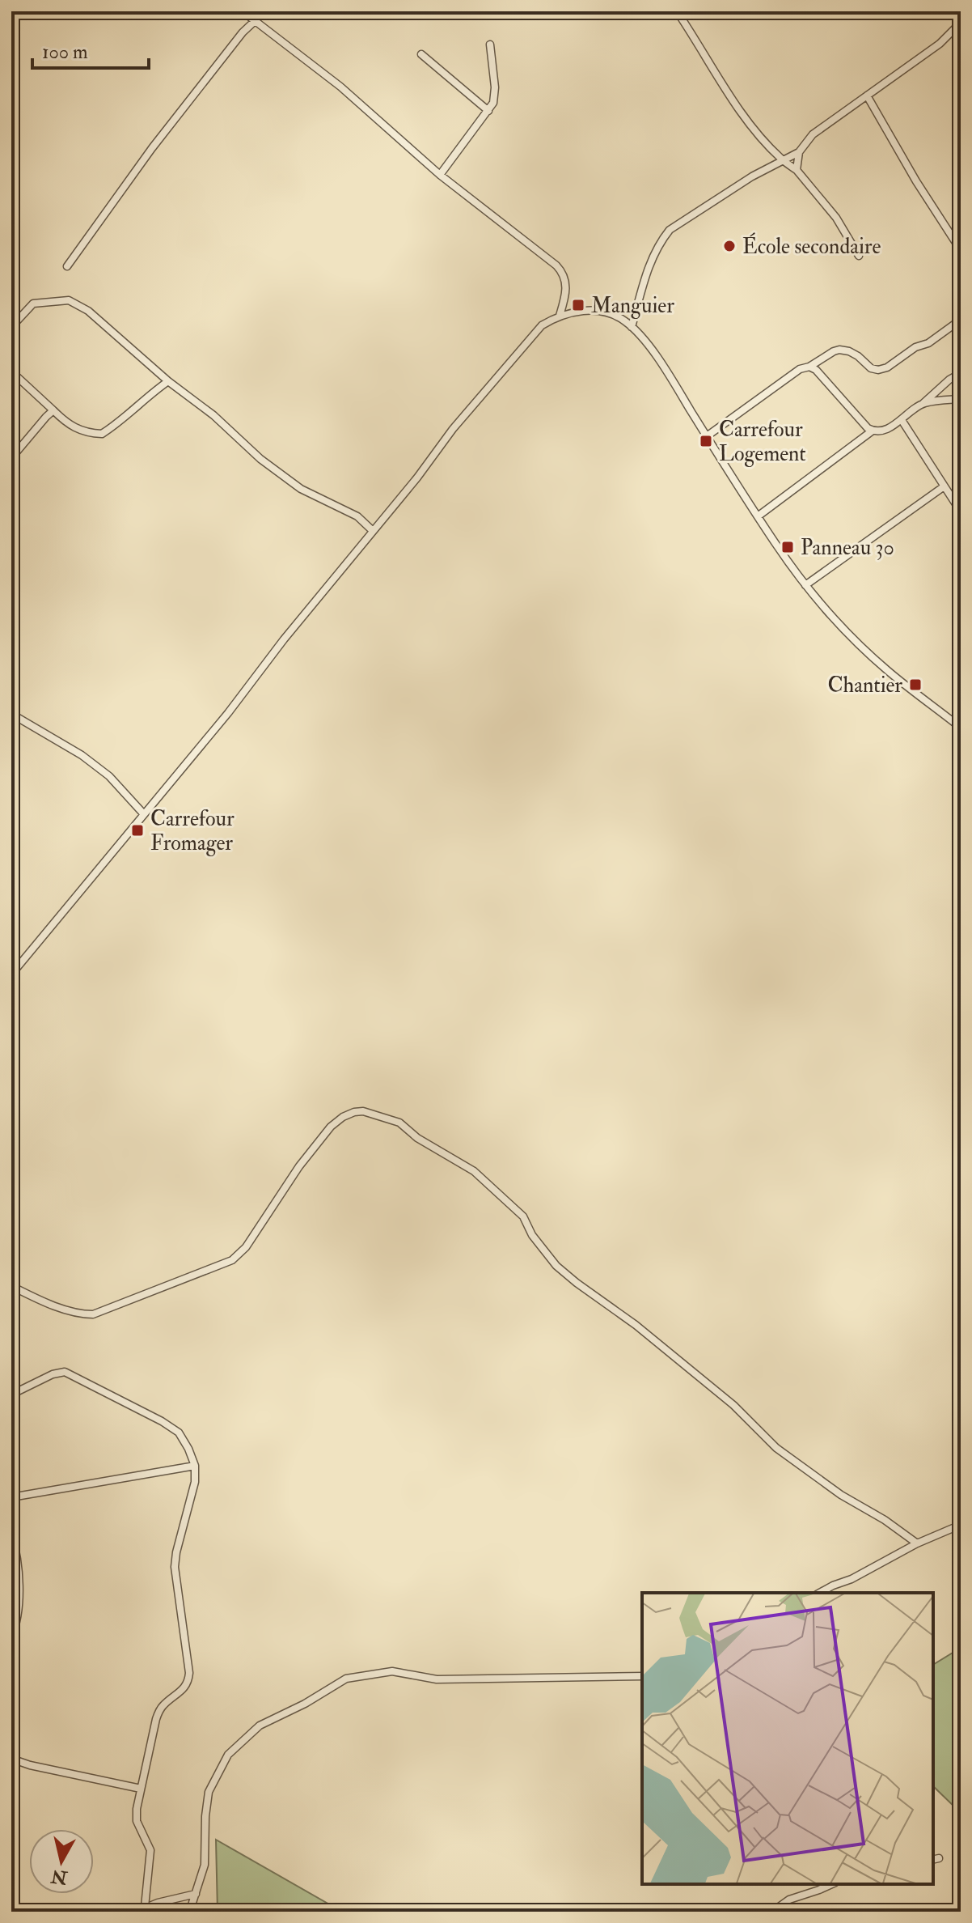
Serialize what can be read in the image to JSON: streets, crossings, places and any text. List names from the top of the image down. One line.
{"places":{"other":["École secondaire"],"transit":["Manguier","Carrefour Logement","Panneau 30","Chantier","Carrefour Fromager"]},"scale_bar":"100 m","north":"bottom"}
